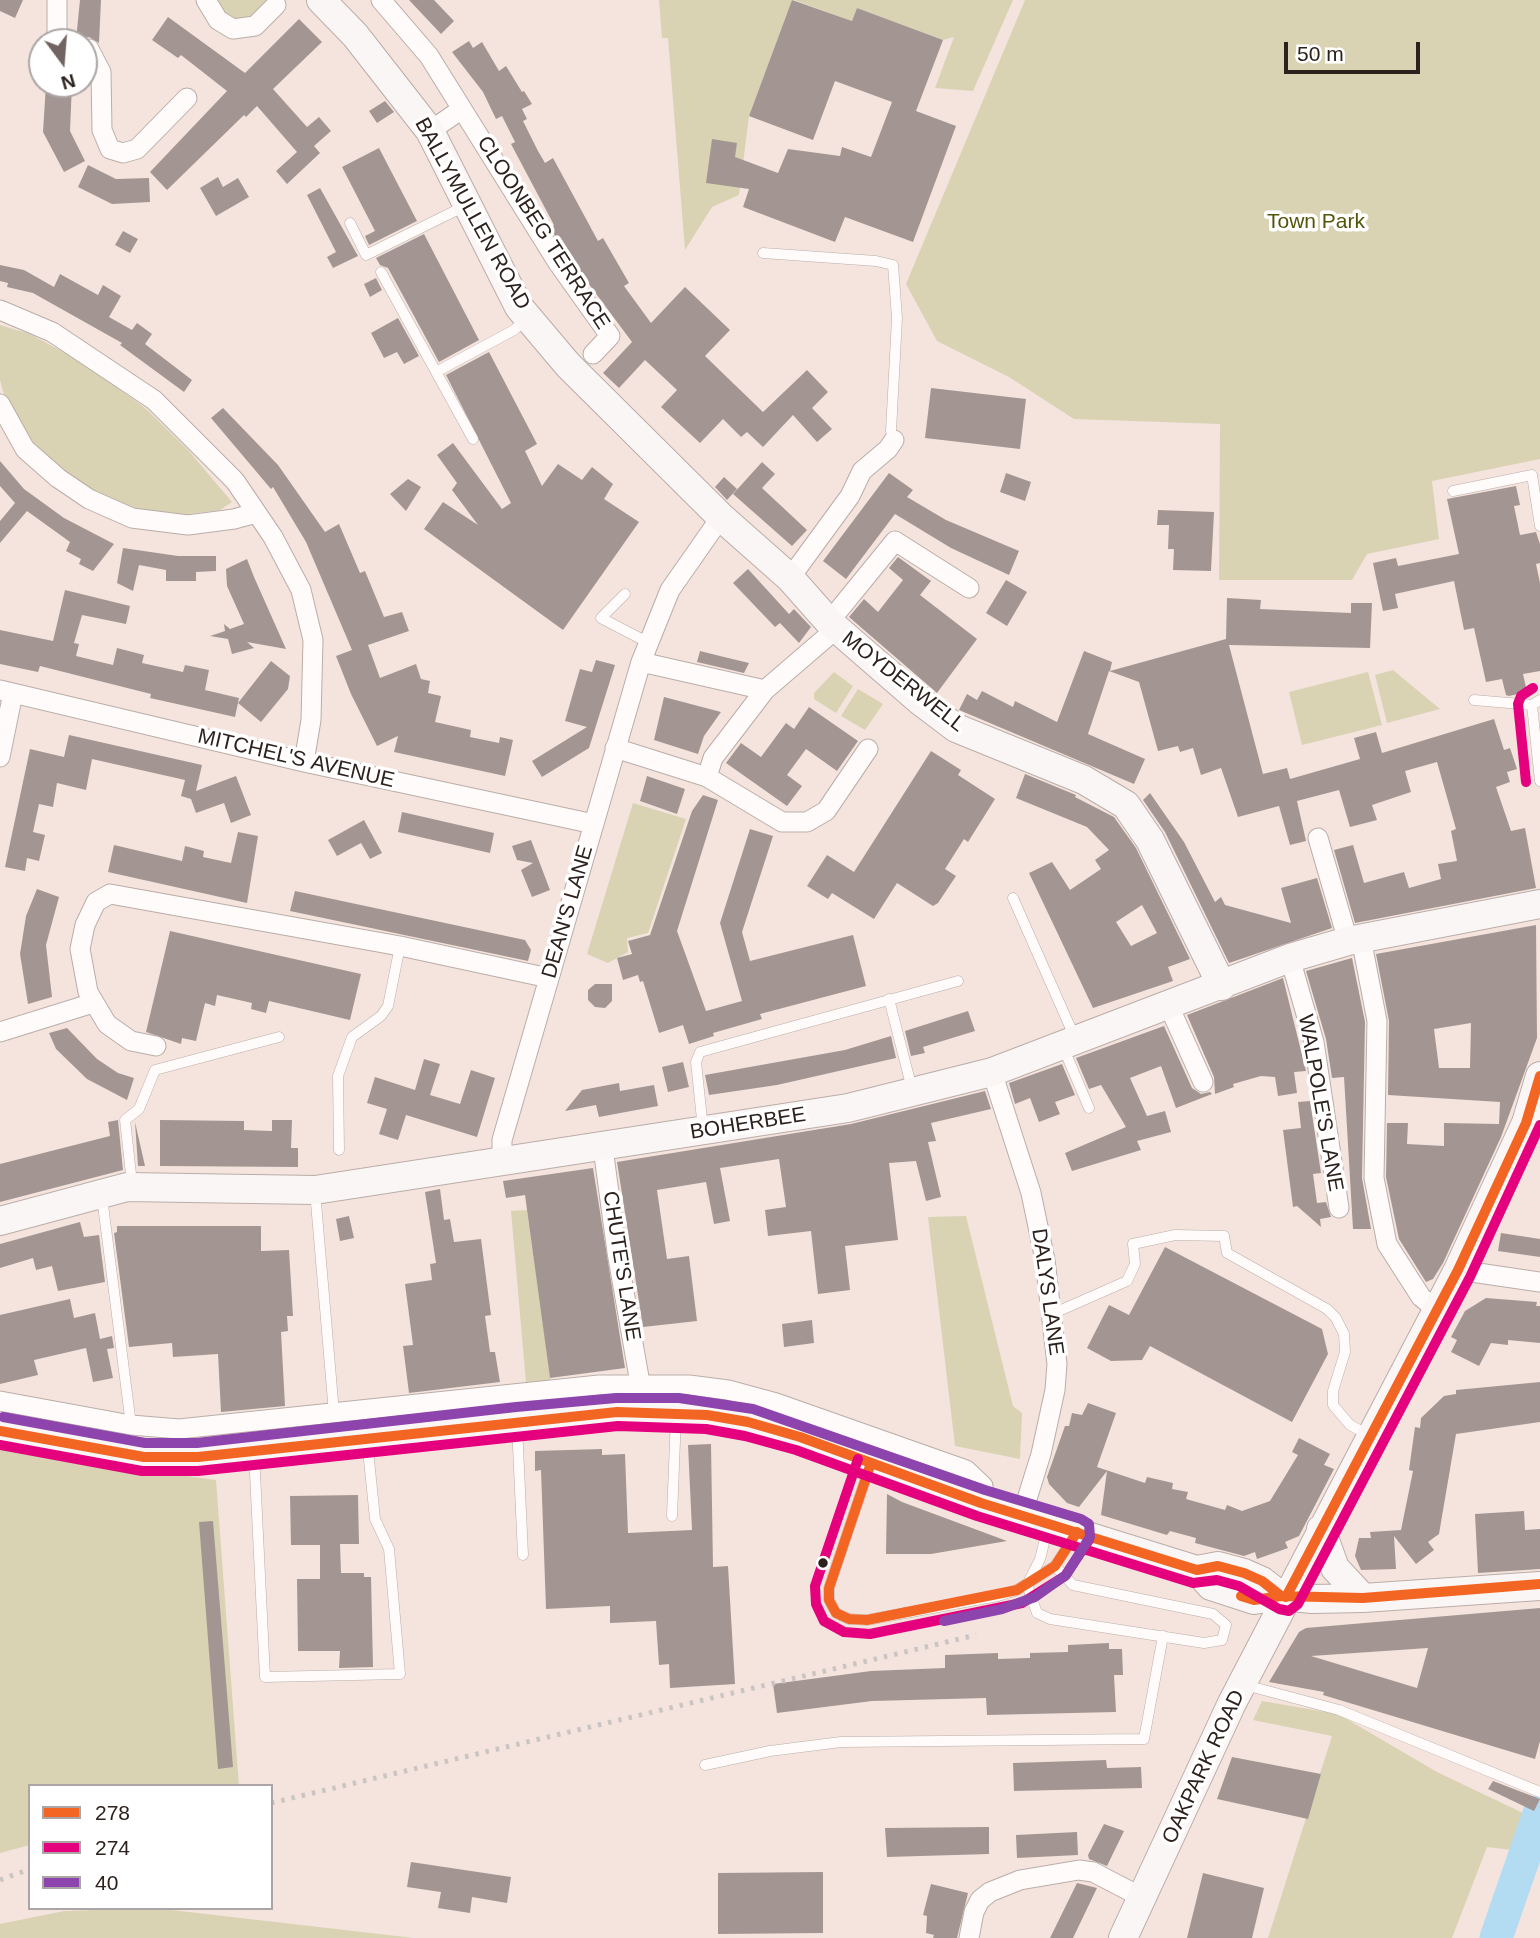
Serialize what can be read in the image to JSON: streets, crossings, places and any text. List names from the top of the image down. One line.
{"streets":{"main road":["BALLYMULLEN ROAD","MOYDERWELL","BOHERBEE","OAKPARK ROAD"],"street":["CLOONBEG TERRACE","MITCHEL'S AVENUE","DEAN'S LANE","WALPOLE'S LANE","CHUTE'S LANE","DALYS LANE"]},"crossings":[["BALLYMULLEN ROAD","CLOONBEG TERRACE"],["BALLYMULLEN ROAD","MOYDERWELL"],["CLOONBEG TERRACE","MOYDERWELL"],["MOYDERWELL","DEAN'S LANE"],["MOYDERWELL","BOHERBEE"],["MITCHEL'S AVENUE","DEAN'S LANE"],["DEAN'S LANE","BOHERBEE"],["WALPOLE'S LANE","BOHERBEE"],["BOHERBEE","CHUTE'S LANE"],["BOHERBEE","DALYS LANE"]],"parks":["Town Park"],"lines":["transit line 274","transit line 278","transit line 40"],"legend":["278","274","40"],"scale_bar":"50 m","north":"bottom"}
